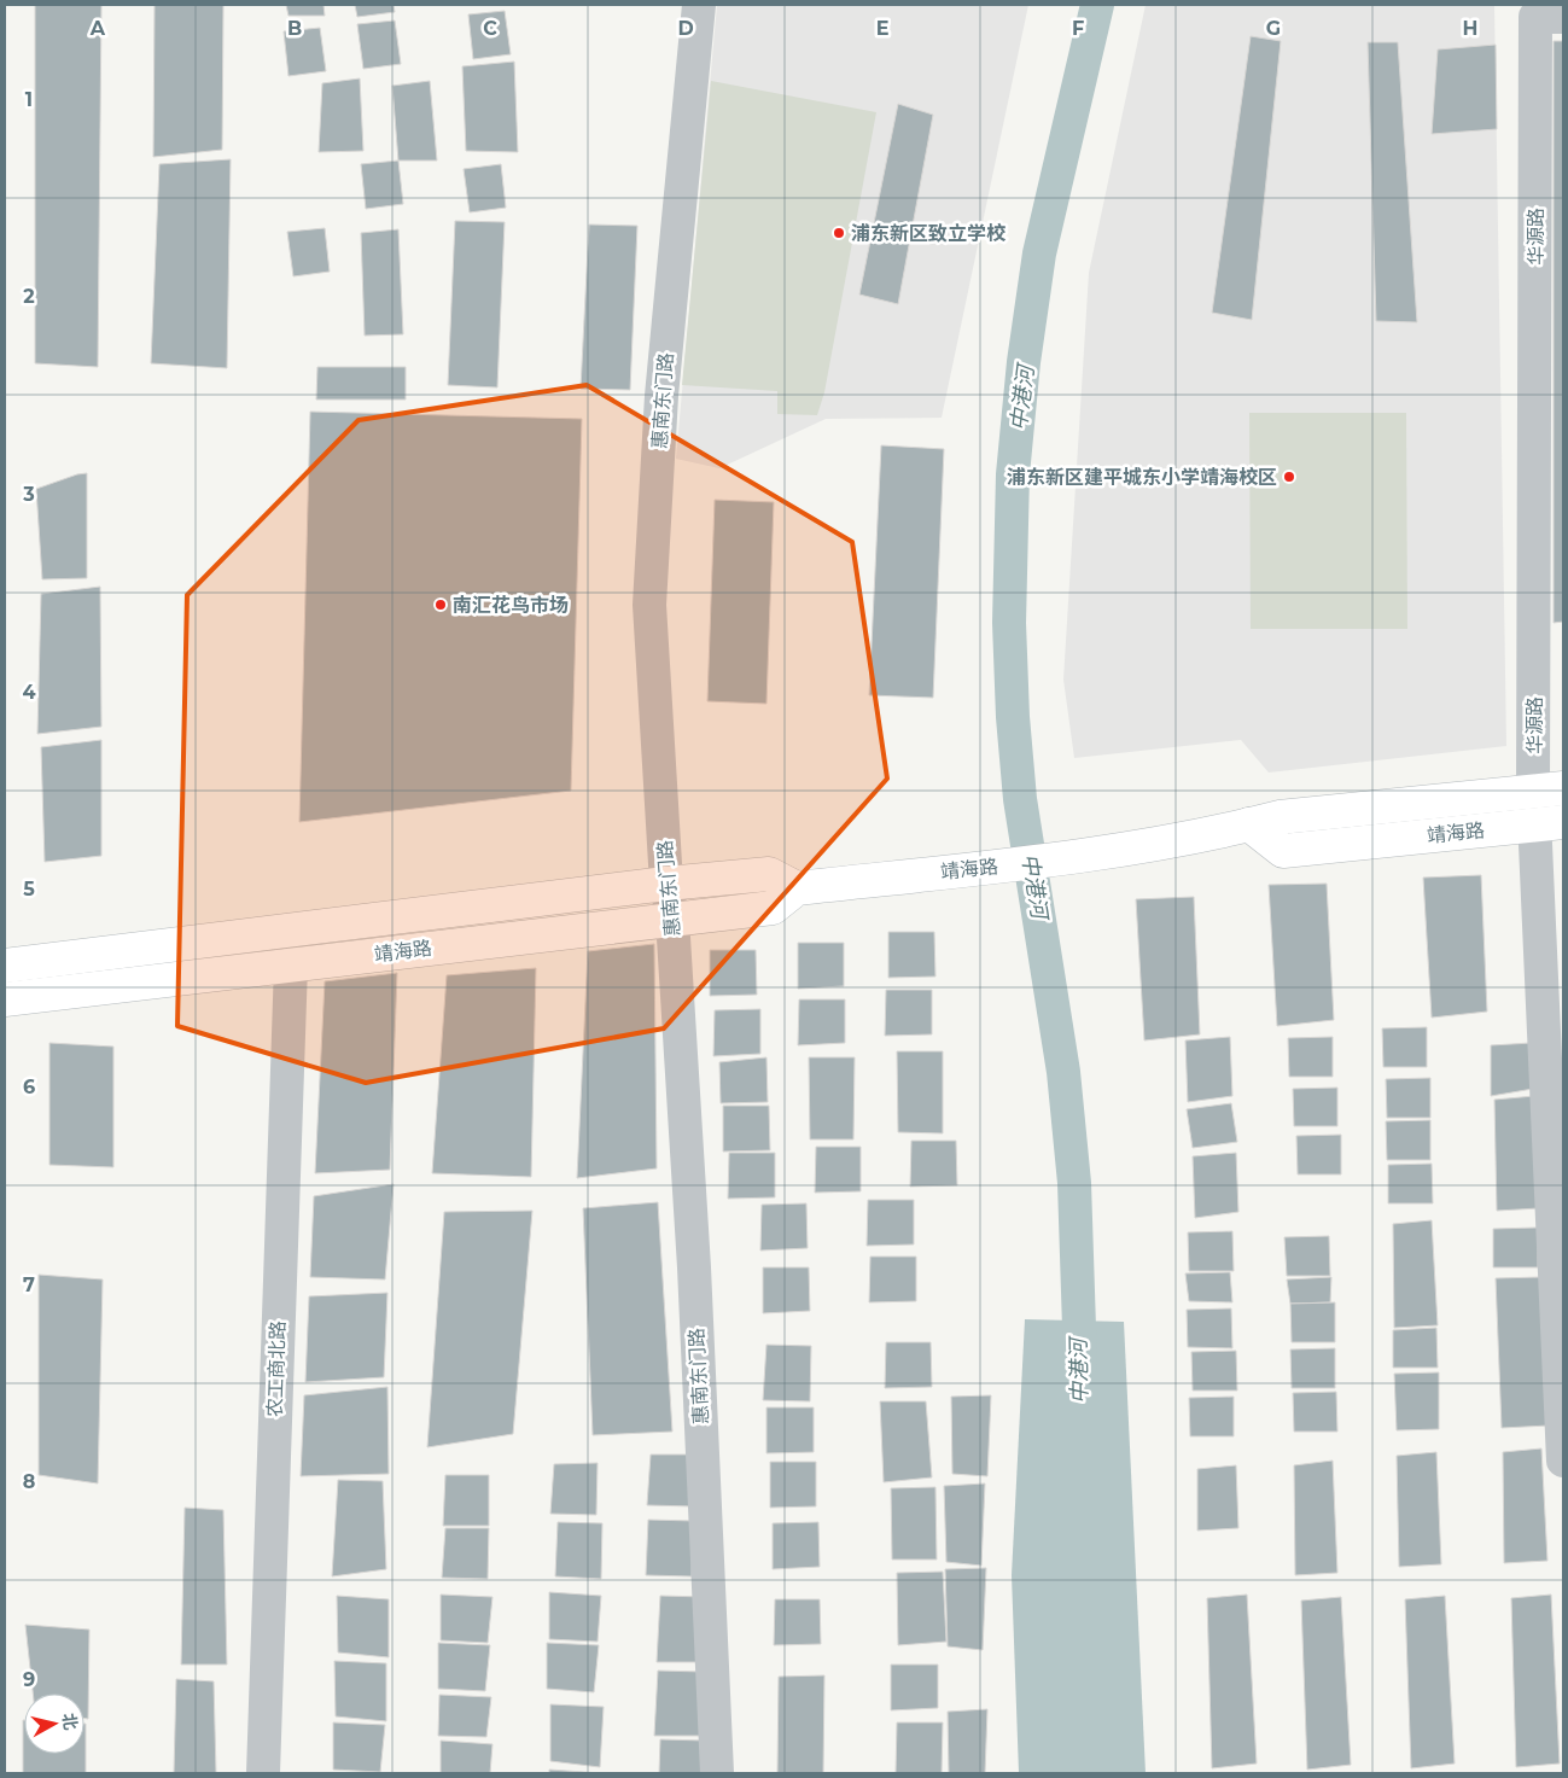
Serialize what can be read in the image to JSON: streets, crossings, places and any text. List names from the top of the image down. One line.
{"streets":{"main road":["靖海路"],"street":["华源路","惠南东门路","农工商北路"]},"crossings":[["华源路","靖海路"],["惠南东门路","靖海路"],["靖海路","农工商北路"]],"water":["中港河"],"places":["浦东新区致立学校","浦东新区建平城东小学靖海校区","南汇花鸟市场"],"north":"right","grid":{"columns":["A","B","C","D","E","F","G","H"],"rows":["1","2","3","4","5","6","7","8","9"]}}
